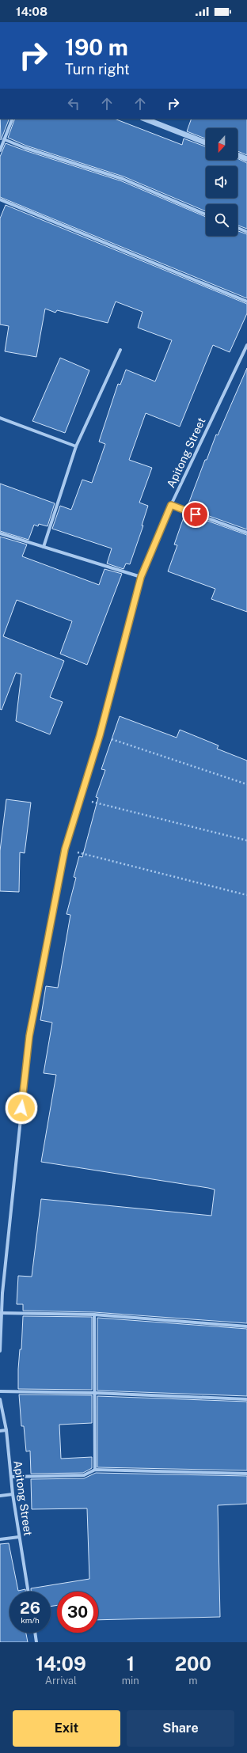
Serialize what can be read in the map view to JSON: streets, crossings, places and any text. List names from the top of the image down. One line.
{"streets":{"street":["Apitong Street"]},"north":"bottom","page":{"status":"14:08","turn":["190 m","Turn right"],"speed":"26 km/h","limit":"30","eta":["14:09","Arrival","1","min","200","m"],"buttons":["Exit","Share"]}}
